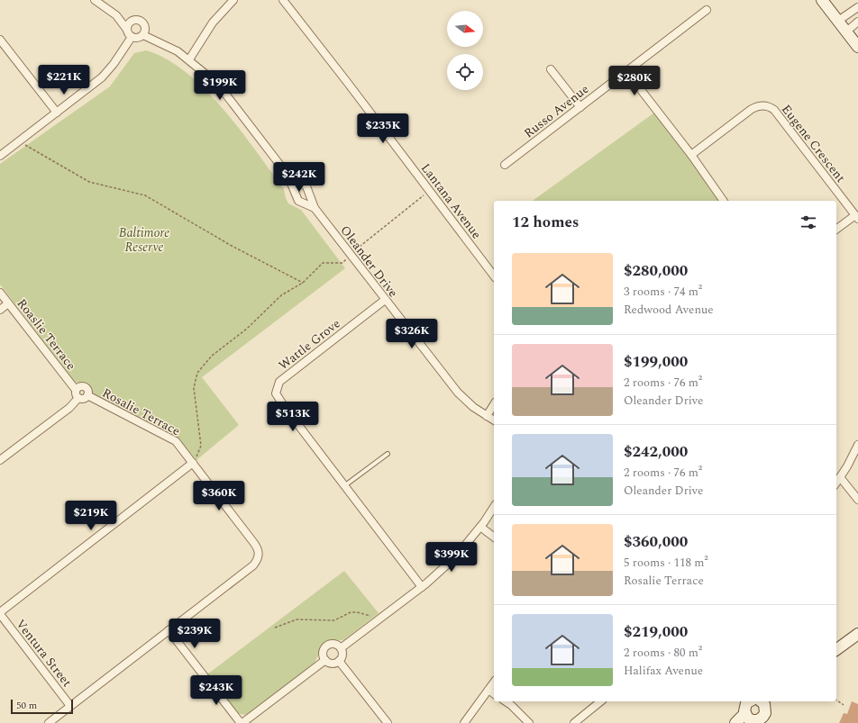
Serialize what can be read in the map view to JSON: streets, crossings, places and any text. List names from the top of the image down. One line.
{"streets":{"street":["Russo Avenue","Eugene Crescent","Lantana Avenue","Oleander Drive","Roaslie Terrace","Wattle Grove","Rosalie Terrace","Ventura Street"]},"crossings":[["Oleander Drive","Wattle Grove"],["Roaslie Terrace","Rosalie Terrace"]],"parks":["Baltimore Reserve"],"scale_bar":"50 m","north":"right","page":{"price":["$221K","$280K","$199K","$235K","$242K","$326K","$513K","$360K","$219K","$399K","$239K","$243K"],"heading":"12 homes","list":[{"name":"$280,000","note":"3 rooms · 74 m² · Redwood Avenue"},{"name":"$199,000","note":"2 rooms · 76 m² · Oleander Drive"},{"name":"$242,000","note":"2 rooms · 76 m² · Oleander Drive"},{"name":"$360,000","note":"5 rooms · 118 m² · Rosalie Terrace"},{"name":"$219,000","note":"2 rooms · 80 m² · Halifax Avenue"}],"scale":"50 m"}}
